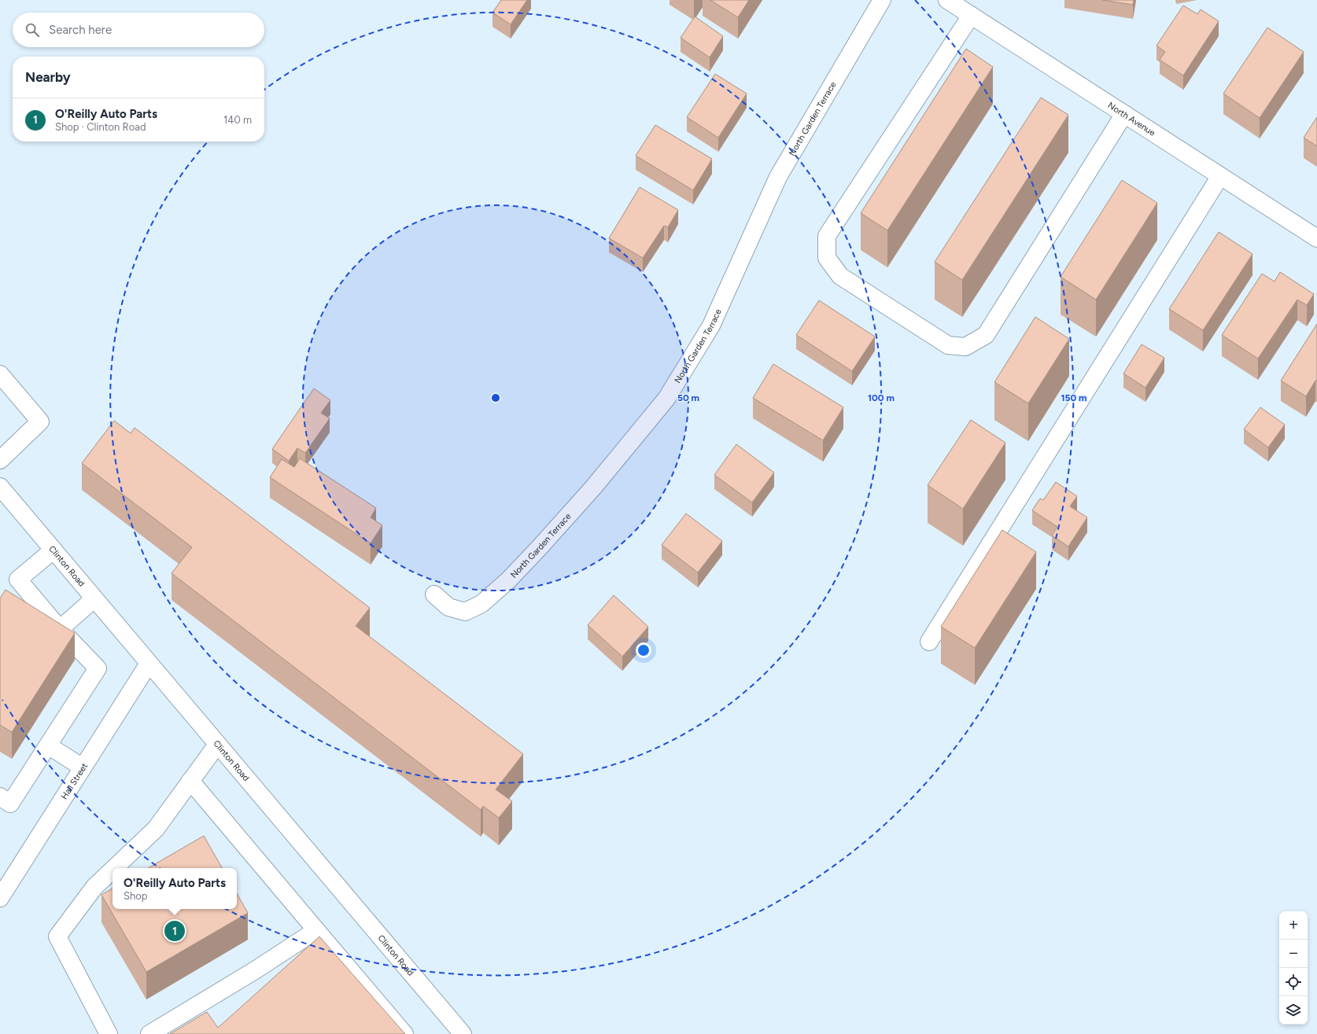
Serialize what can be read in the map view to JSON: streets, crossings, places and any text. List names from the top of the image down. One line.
{"streets":{"street":["North Garden Terrace","North Avenue","Clinton Road","Hall Street"]},"crossings":[["Clinton Road","Hall Street"]],"page":{"search":"Search here","heading":"Nearby","list":[{"mark":"1","name":"O'Reilly Auto Parts","note":"Shop · Clinton Road","value":"140 m"}],"popup":["O'Reilly Auto Parts","Shop"],"map_buttons":["+","−"],"pins":"1"},"rings":["50 m","100 m","150 m"]}
